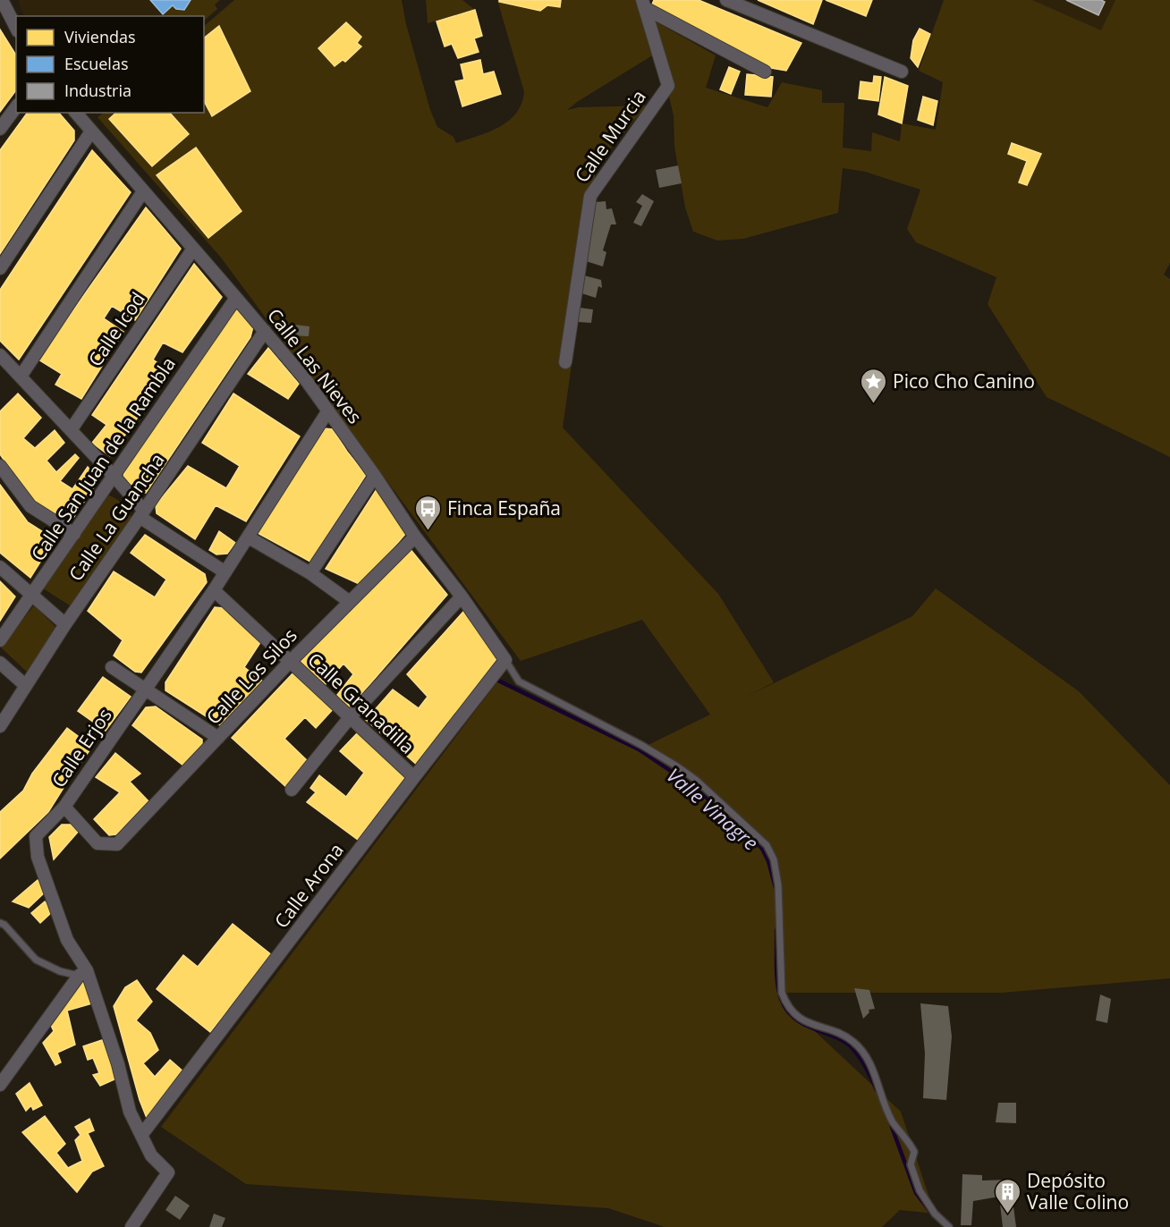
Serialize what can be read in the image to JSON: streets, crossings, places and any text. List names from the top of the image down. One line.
{"streets":{"street":["Calle Murcia","Calle Icod","Calle Las Nieves","Calle San Juan de la Rambla","Calle La Guancha","Calle Los Silos","Calle Granadilla","Calle Erjos","Calle Arona"]},"crossings":[["Calle Icod","Calle Las Nieves"],["Calle Las Nieves","Calle San Juan de la Rambla"],["Calle Las Nieves","Calle La Guancha"],["Calle Las Nieves","Calle Los Silos"],["Calle Las Nieves","Calle Erjos"],["Calle Las Nieves","Calle Arona"],["Calle Los Silos","Calle Granadilla"],["Calle Los Silos","Calle Erjos"],["Calle Granadilla","Calle Erjos"],["Calle Granadilla","Calle Arona"],["Calle Erjos","Calle Arona"]],"water":["Valle Vinagre"],"places":{"place":["Pico Cho Canino"],"bus stop":["Finca España"],"building":["Depósito Valle Colino"]},"legend":["Viviendas","Escuelas","Industria"]}
